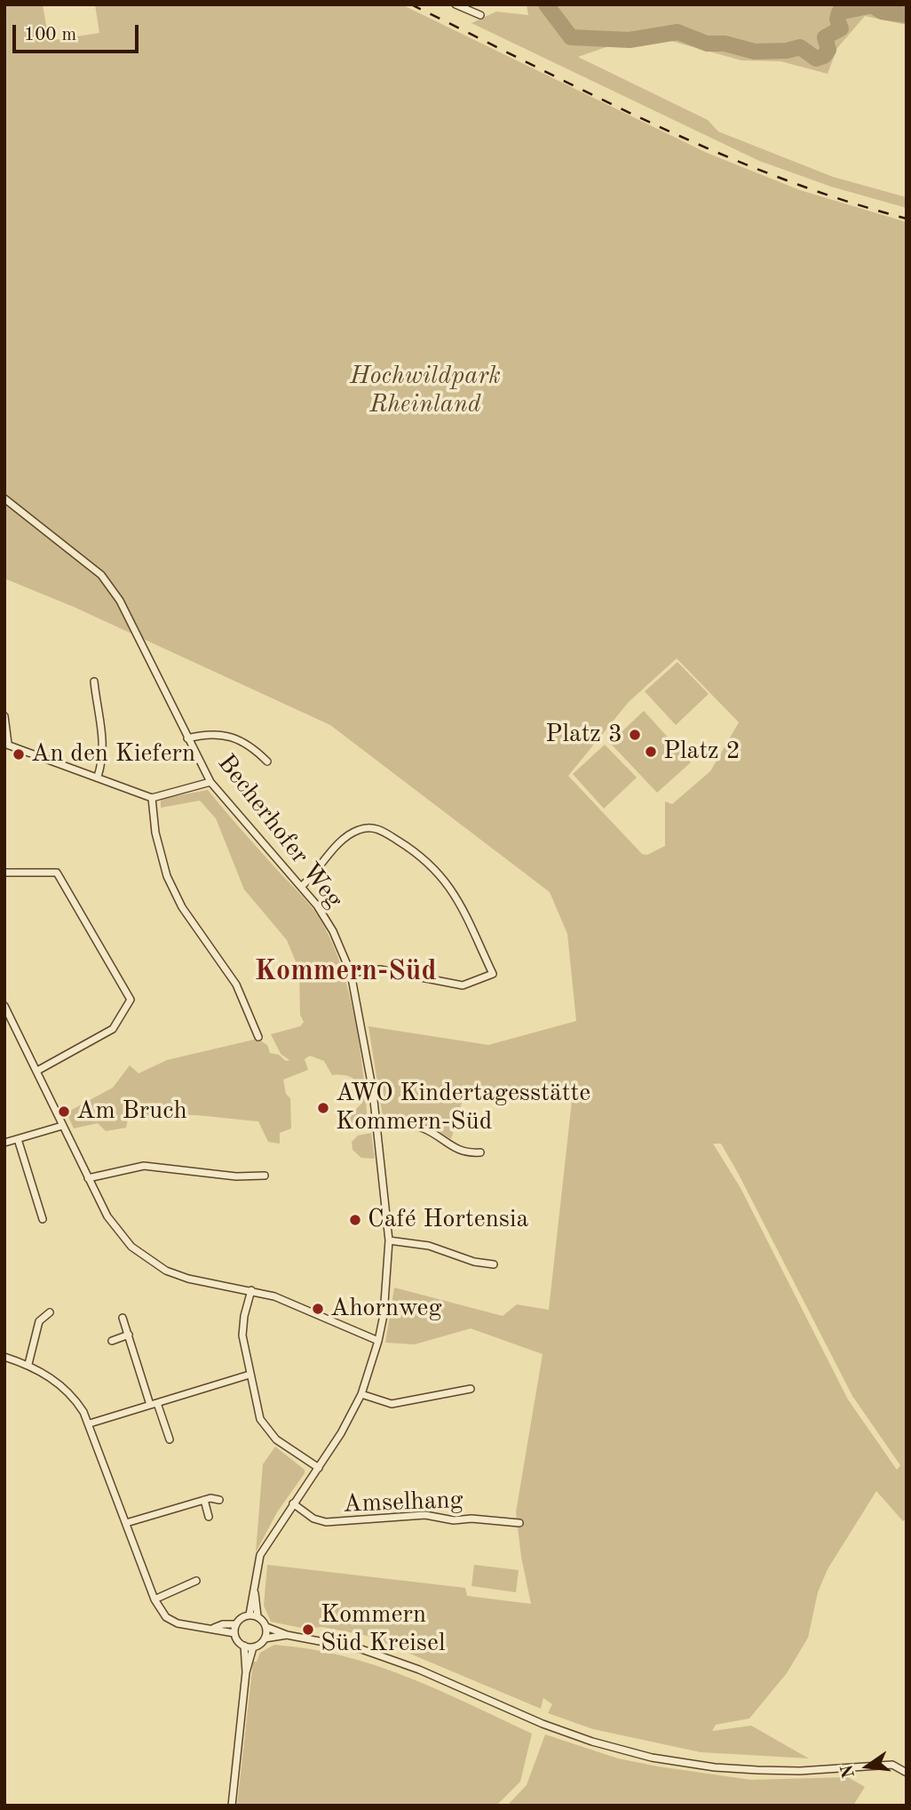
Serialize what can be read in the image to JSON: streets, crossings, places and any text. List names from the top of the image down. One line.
{"streets":{"street":["Becherhofer Weg","Amselhang"]},"crossings":[["Becherhofer Weg","Amselhang"]],"districts":["Kommern-Süd"],"parks":["Hochwildpark Rheinland"],"places":["Platz 3","Platz 2","An den Kiefern","AWO Kindertagesstätte Kommern-Süd","Am Bruch","Café Hortensia","Ahornweg","Kommern Süd Kreisel"],"scale_bar":"100 m","north":"left"}
